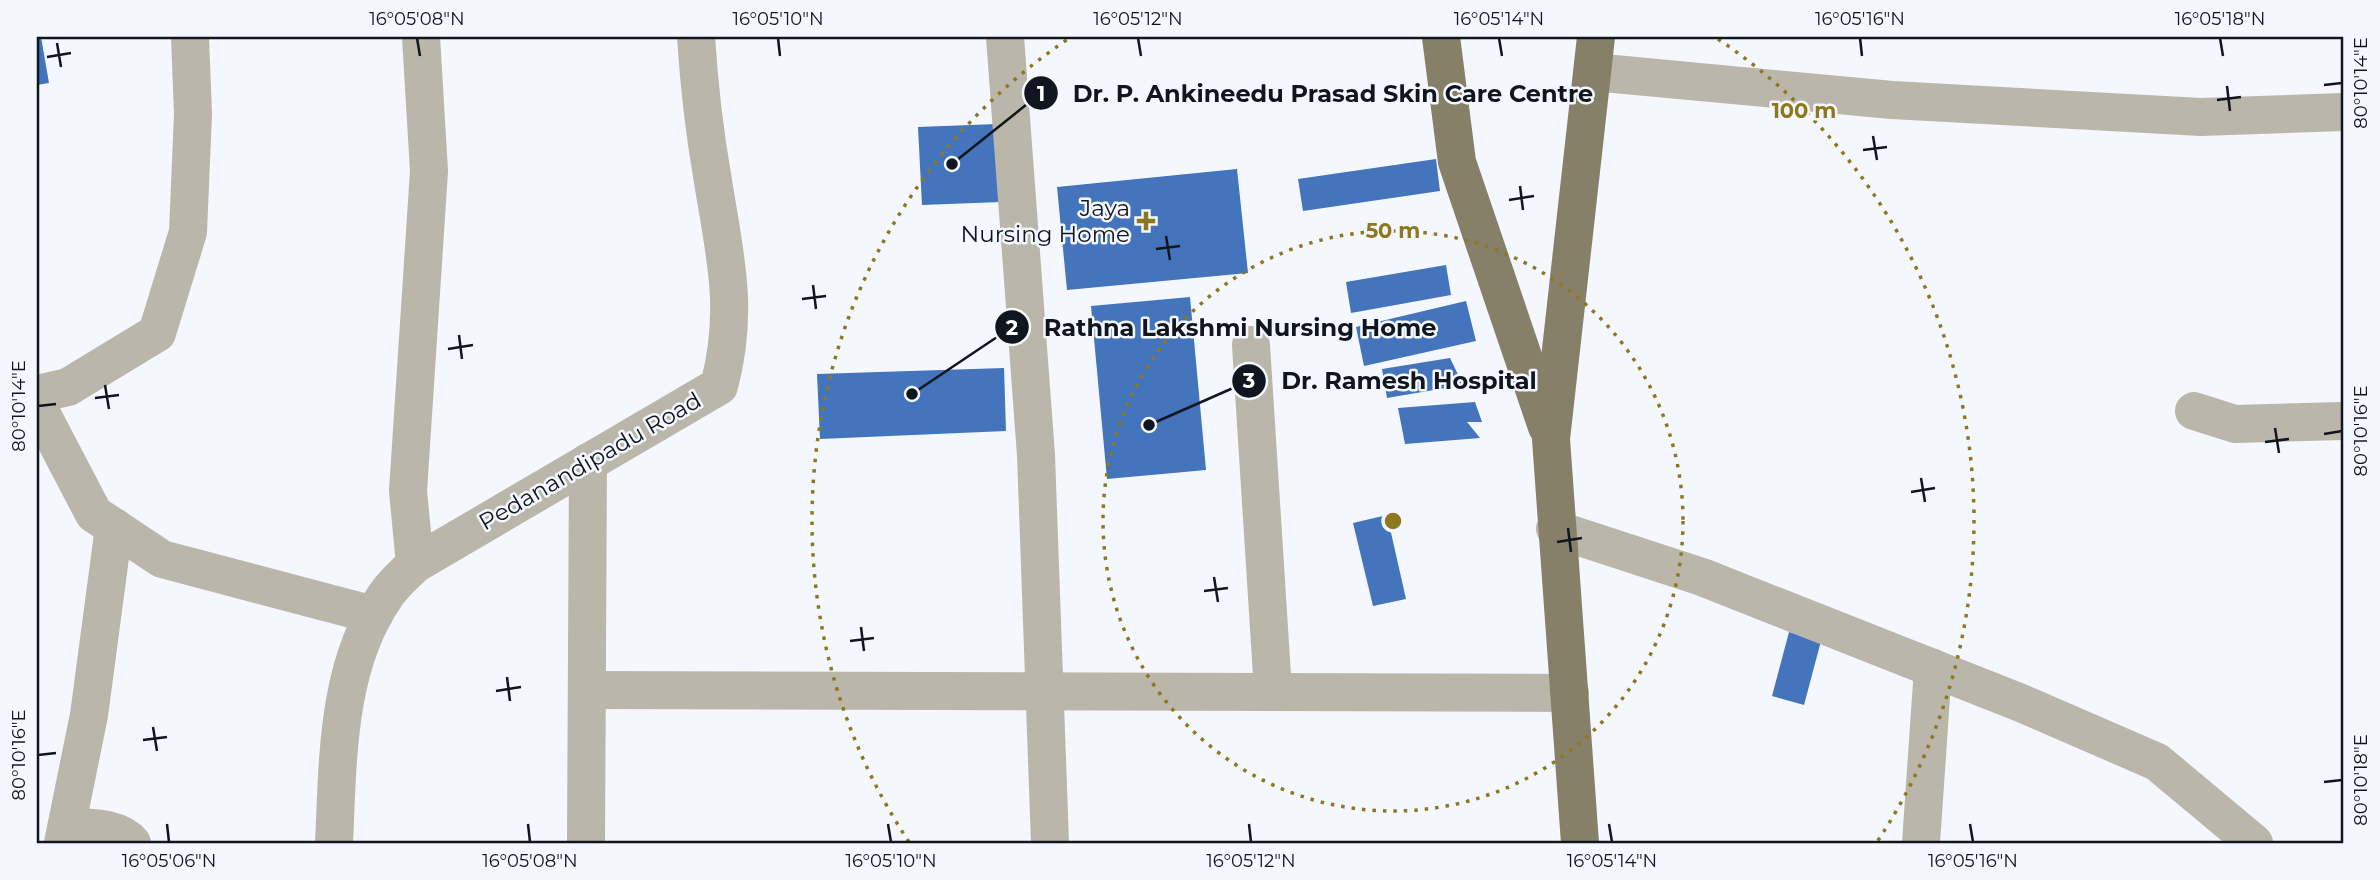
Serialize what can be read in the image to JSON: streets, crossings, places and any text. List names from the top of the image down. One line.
{"streets":{"street":["Pedanandipadu Road"]},"places":{"other":["Dr. P. Ankineedu Prasad Skin Care Centre","Rathna Lakshmi Nursing Home","Dr. Ramesh Hospital"],"health":["Jaya Nursing Home"]},"coordinates":["16°05'08\"N","16°05'10\"N","16°05'12\"N","16°05'14\"N","16°05'16\"N","16°05'18\"N","80°10'14\"E","80°10'16\"E","80°10'18\"E","16°05'06\"N"],"rings":["100 m","50 m"]}
